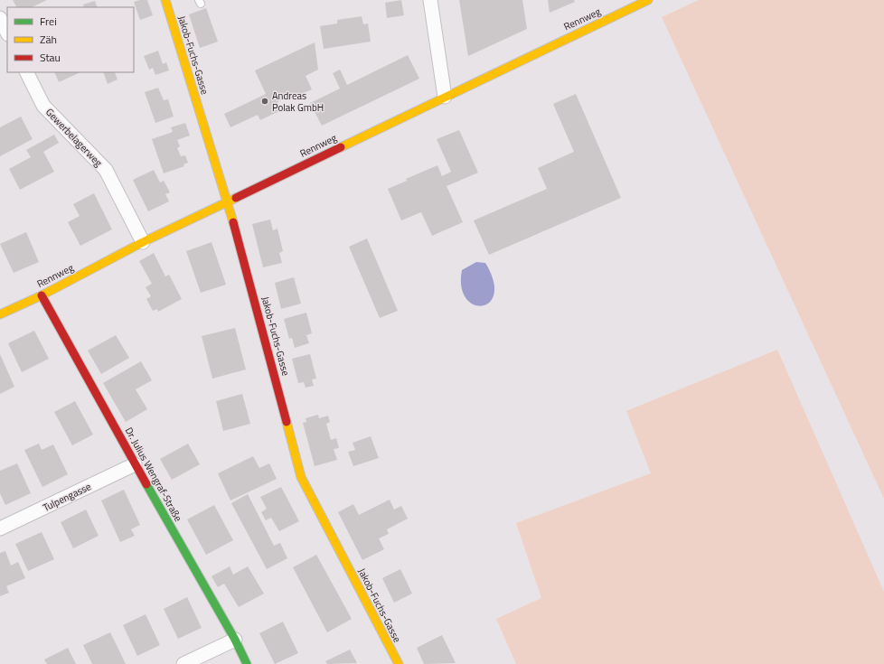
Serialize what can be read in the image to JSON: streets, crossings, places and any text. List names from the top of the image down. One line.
{"streets":{"street":["Rennweg","Jakob-Fuchs-Gasse","Gewerbelagerweg","Dr. Julius Wengraf-Straße","Tulpengasse"]},"crossings":[["Rennweg","Jakob-Fuchs-Gasse"],["Rennweg","Gewerbelagerweg"],["Rennweg","Dr. Julius Wengraf-Straße"],["Dr. Julius Wengraf-Straße","Tulpengasse"]],"places":["Andreas Polak GmbH"],"legend":["Frei","Zäh","Stau"]}
